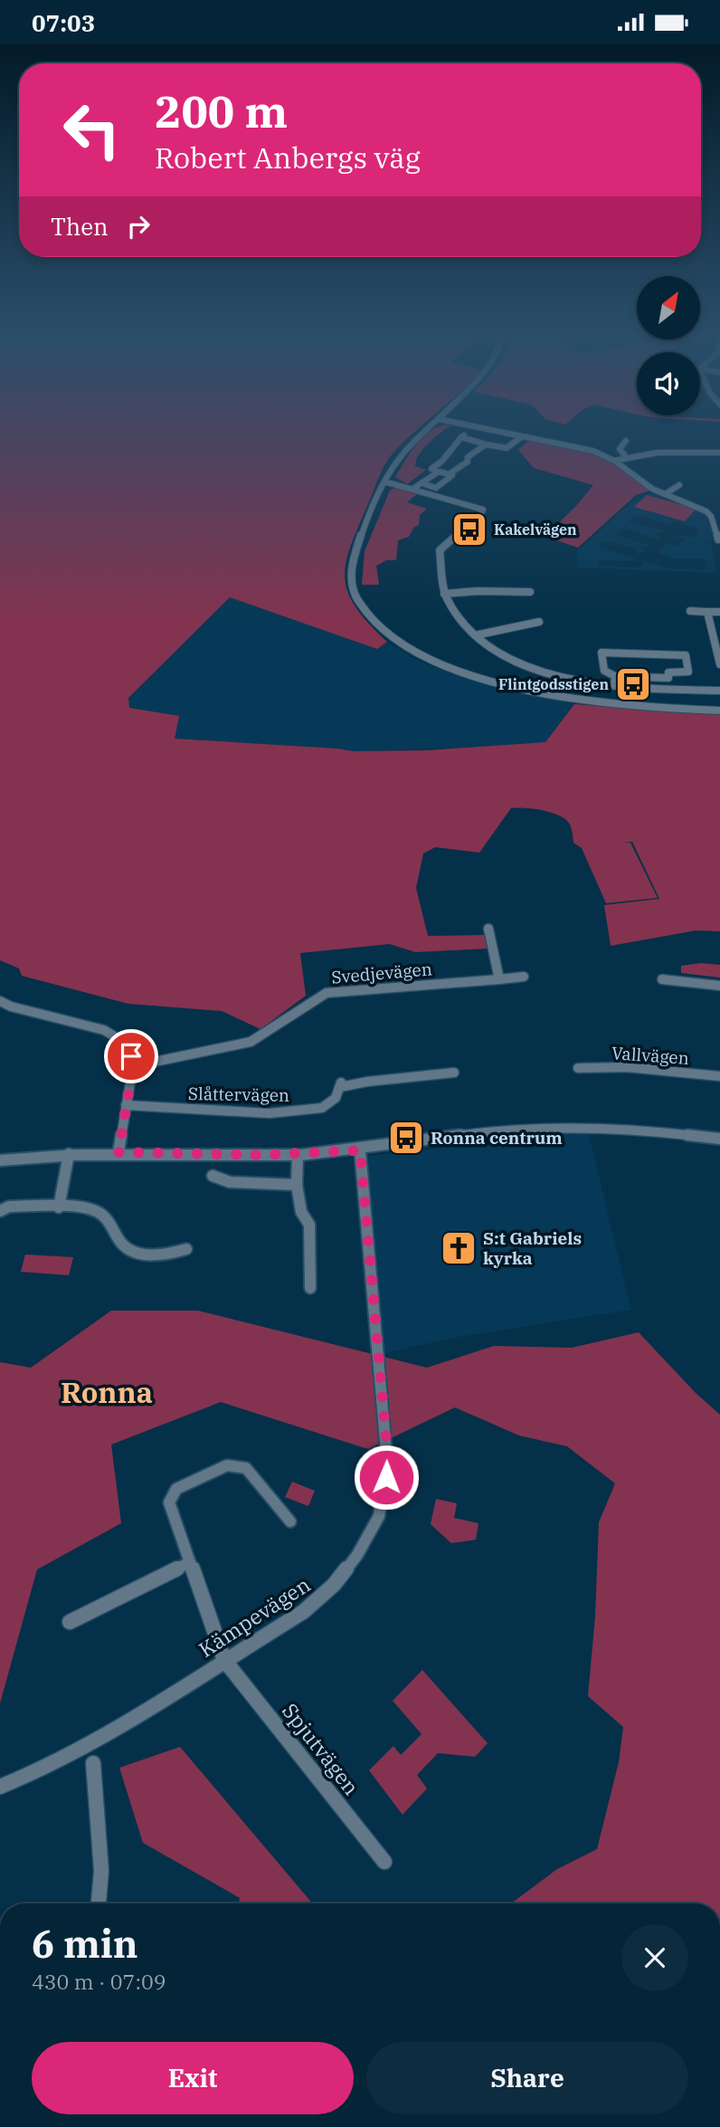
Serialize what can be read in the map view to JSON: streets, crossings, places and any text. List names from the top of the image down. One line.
{"streets":{"street":["Svedjevägen","Vallvägen","Slåttervägen","Kämpevägen","Spjutvägen"]},"crossings":[["Kämpevägen","Spjutvägen"]],"districts":["Ronna"],"places":{"bus stop":["Kakelvägen","Flintgodsstigen","Ronna centrum"],"church":["S:t Gabriels kyrka"]},"north":"top right","page":{"status":"07:03","turn":["200 m","Robert Anbergs väg"],"then":"Then","heading":["6 min","430 m · 07:09"],"buttons":["Exit","Share"]}}
